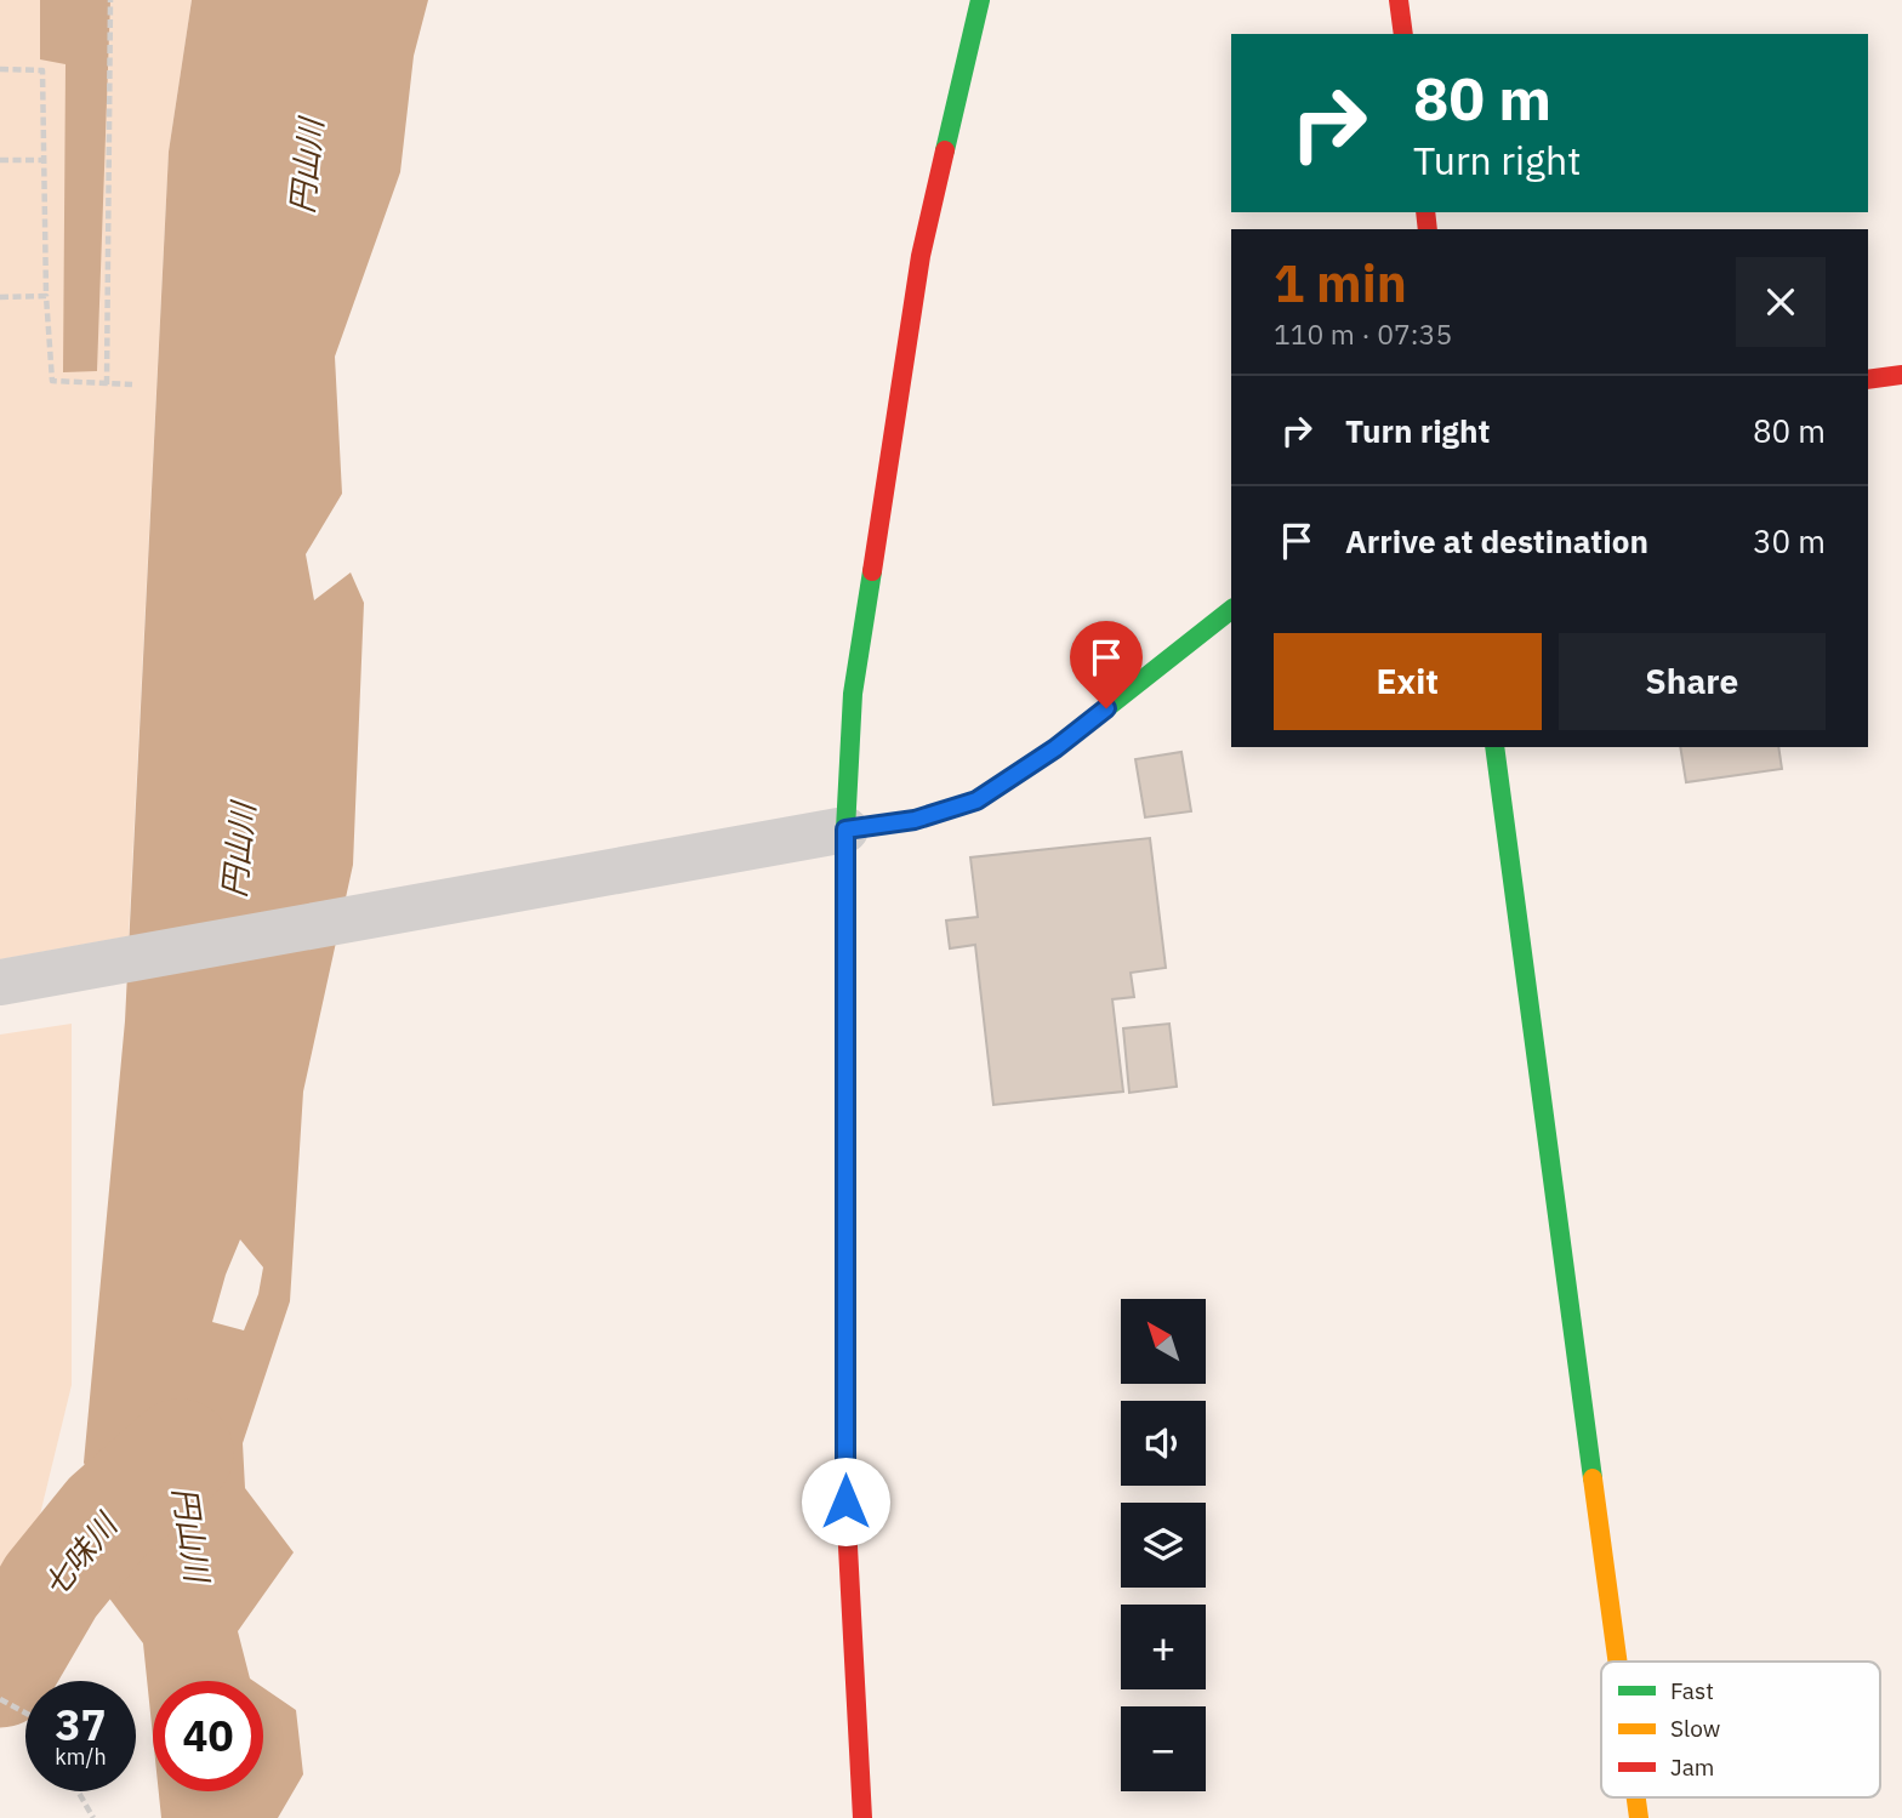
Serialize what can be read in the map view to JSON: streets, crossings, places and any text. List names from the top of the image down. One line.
{"water":["円山川","七味川"],"legend":["Fast","Slow","Jam"],"north":"top left","page":{"turn":["80 m","Turn right"],"heading":["1 min","110 m · 07:35"],"list":[{"name":"Turn right","value":"80 m"},{"name":"Arrive at destination","value":"30 m"}],"buttons":["Exit","Share"],"map_buttons":["+","−"],"speed":"37 km/h","limit":"40"}}
